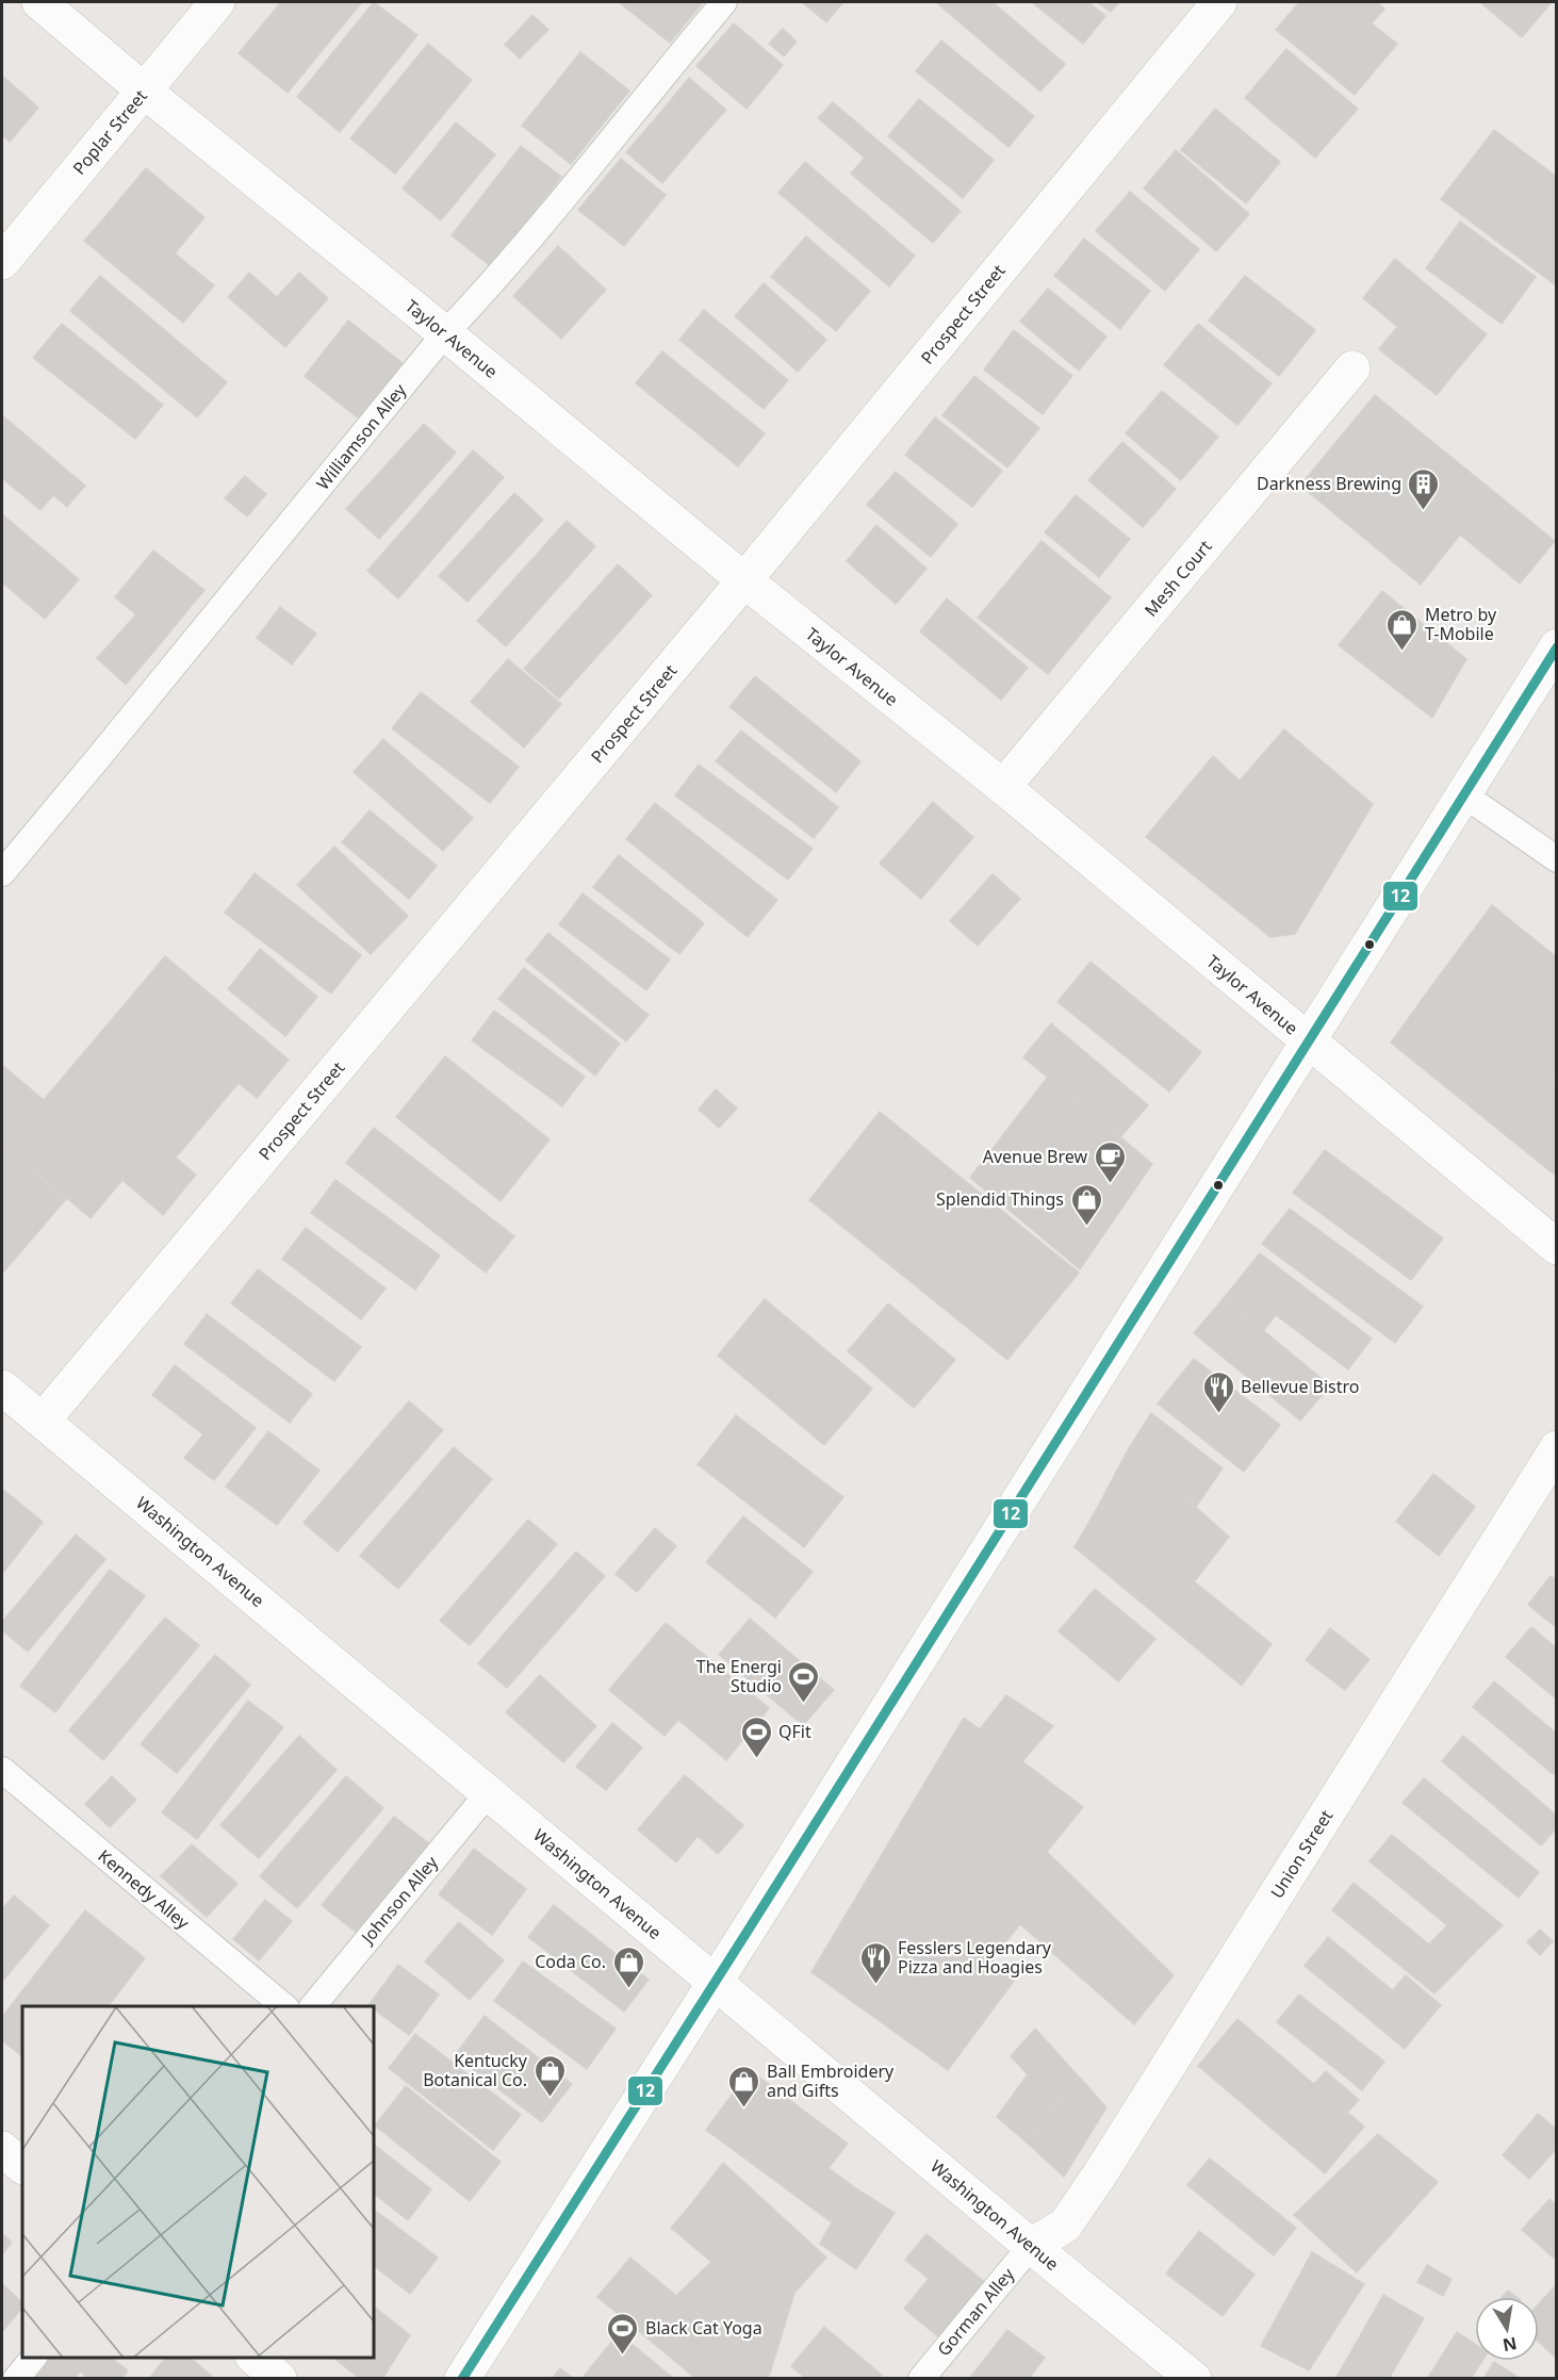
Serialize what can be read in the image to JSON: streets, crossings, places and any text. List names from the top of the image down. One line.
{"streets":{"street":["Poplar Street","Prospect Street","Taylor Avenue","Mesh Court","Washington Avenue","Union Street"],"lane":["Williamson Alley","Kennedy Alley","Johnson Alley","Gorman Alley"]},"crossings":[["Poplar Street","Taylor Avenue"],["Prospect Street","Taylor Avenue"],["Prospect Street","Washington Avenue"],["Taylor Avenue","Williamson Alley"],["Taylor Avenue","Mesh Court"],["Washington Avenue","Union Street"],["Washington Avenue","Johnson Alley"],["Washington Avenue","Gorman Alley"],["Union Street","Gorman Alley"]],"places":{"building":["Darkness Brewing"],"shop":["Metro by T-Mobile","Splendid Things","Coda Co.","Kentucky Botanical Co.","Ball Embroidery and Gifts"],"cafe":["Avenue Brew"],"restaurant":["Bellevue Bistro","Fesslers Legendary Pizza and Hoagies"],"sports":["The Energi Studio","QFit","Black Cat Yoga"]},"lines":["transit line 12"],"north":"bottom"}
